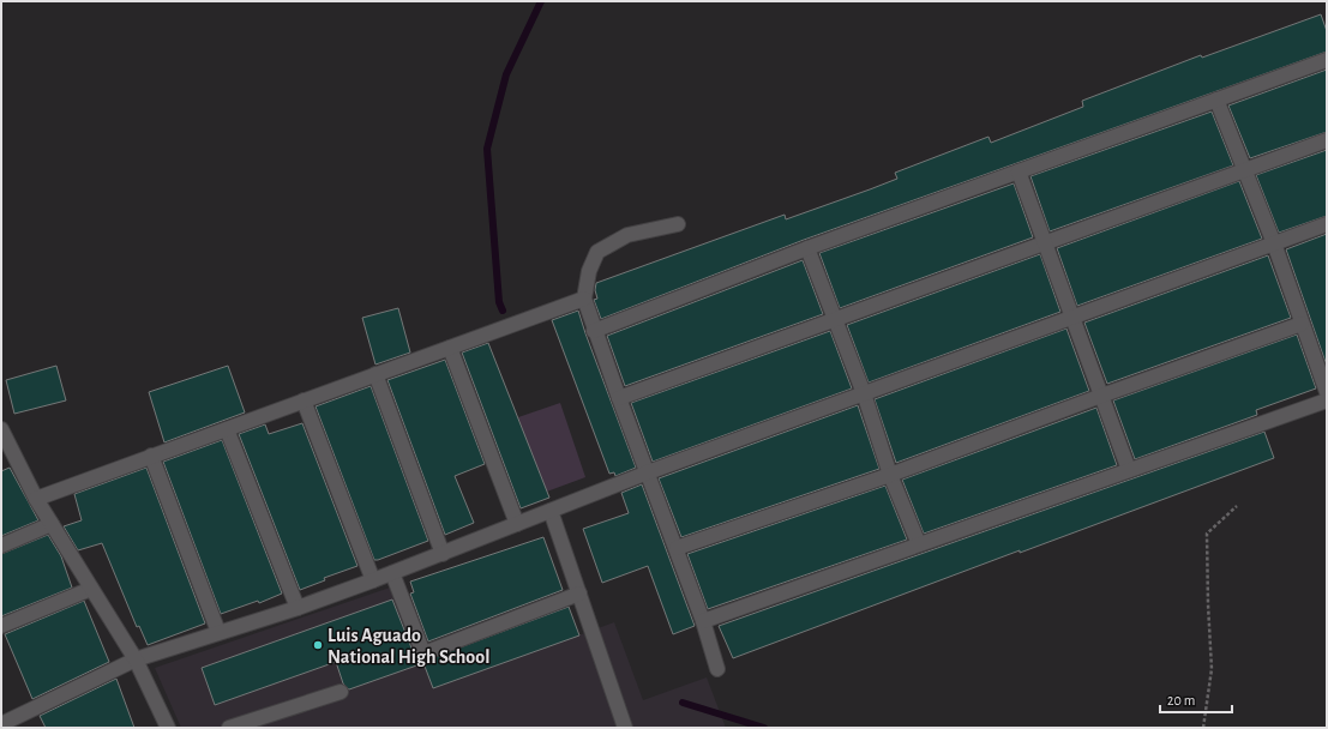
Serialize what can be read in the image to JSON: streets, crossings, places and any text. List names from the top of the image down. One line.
{"places":["Luis Aguado National High School"],"scale_bar":"20 m"}
